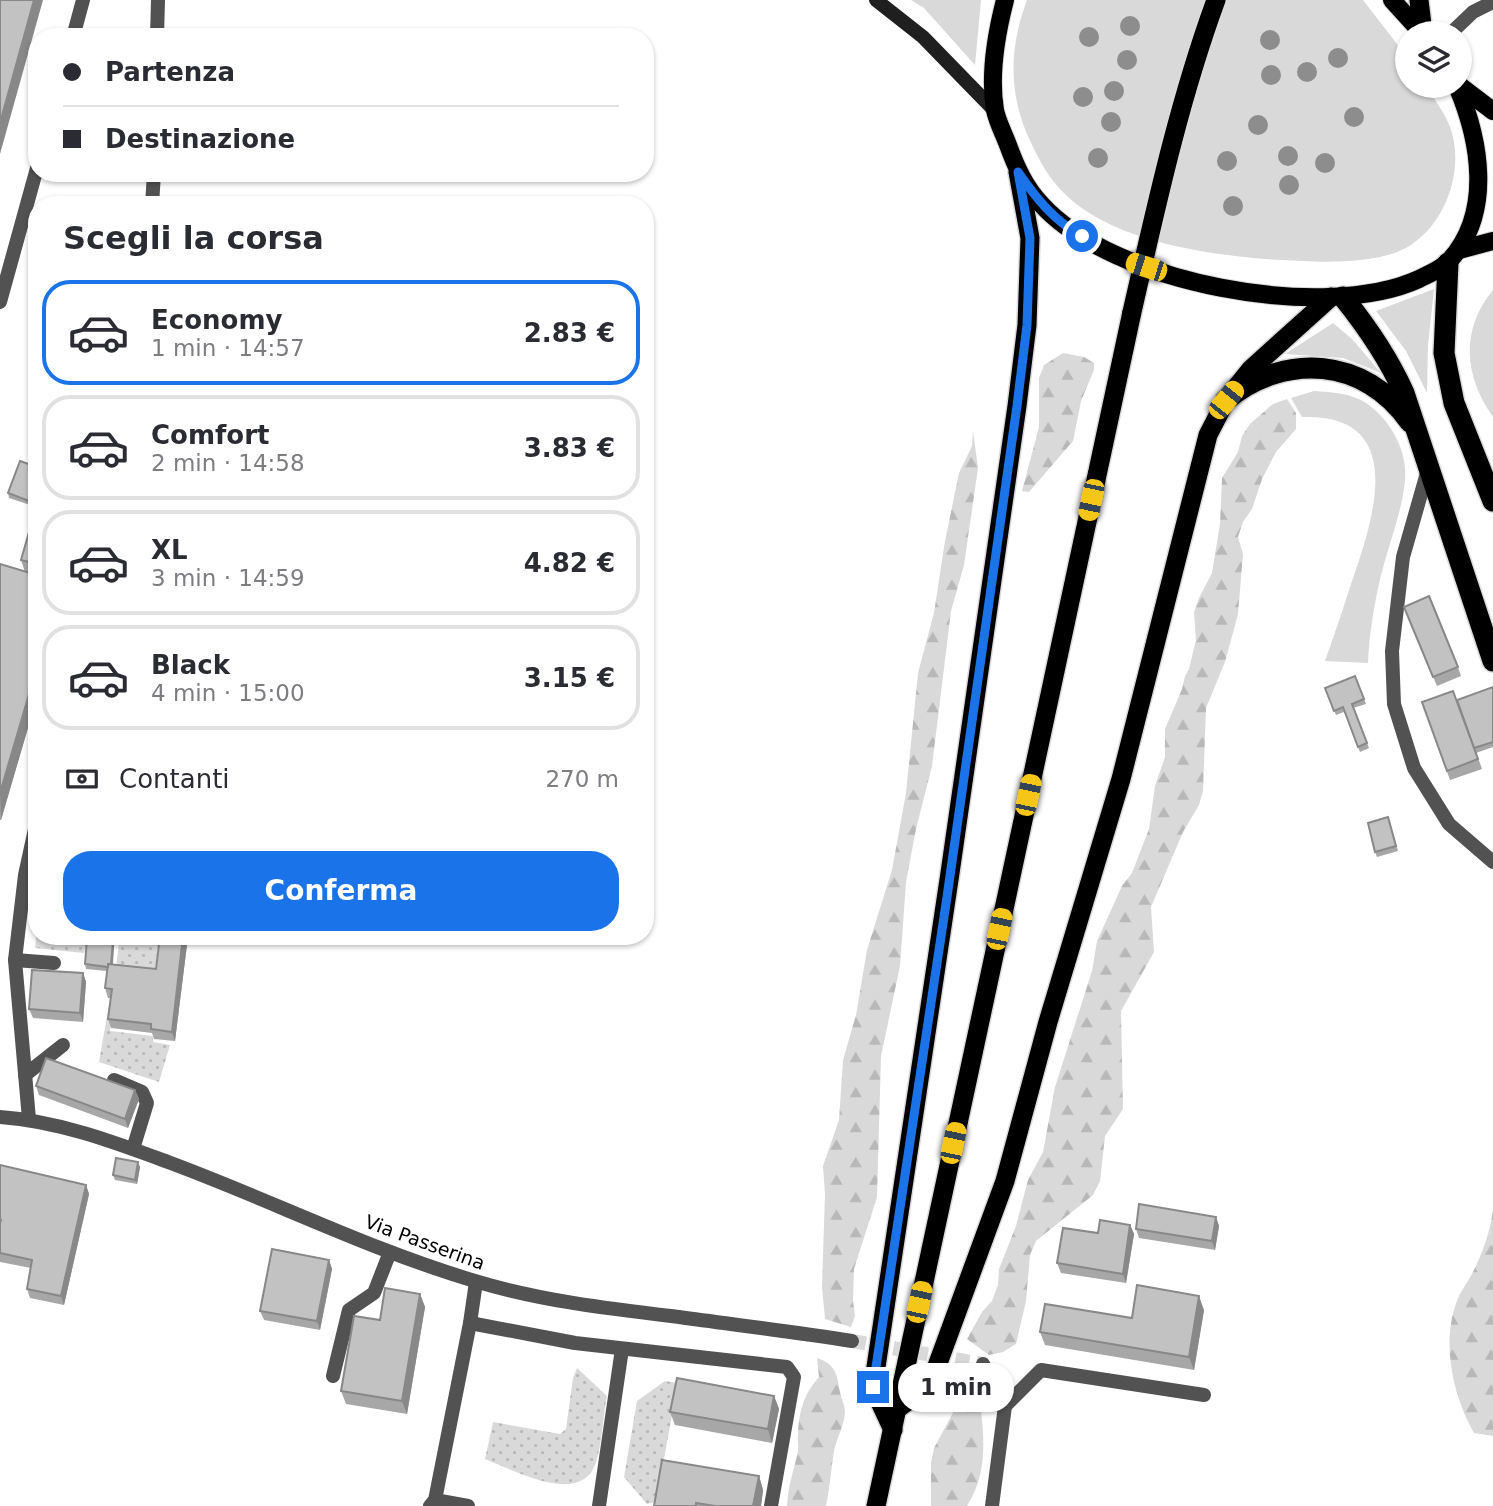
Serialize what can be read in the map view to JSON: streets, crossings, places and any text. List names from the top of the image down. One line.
{"streets":{"street":["Via Passerina"]},"page":{"banner":["Partenza","Destinazione"],"heading":"Scegli la corsa","list":[{"name":"Economy","note":"1 min · 14:57","value":"2.83 €"},{"name":"Comfort","note":"2 min · 14:58","value":"3.83 €"},{"name":"XL","note":"3 min · 14:59","value":"4.82 €"},{"name":"Black","note":"4 min · 15:00","value":"3.15 €"}],"pay":["Contanti","270 m"],"buttons":"Conferma","bubble":"1 min"}}
